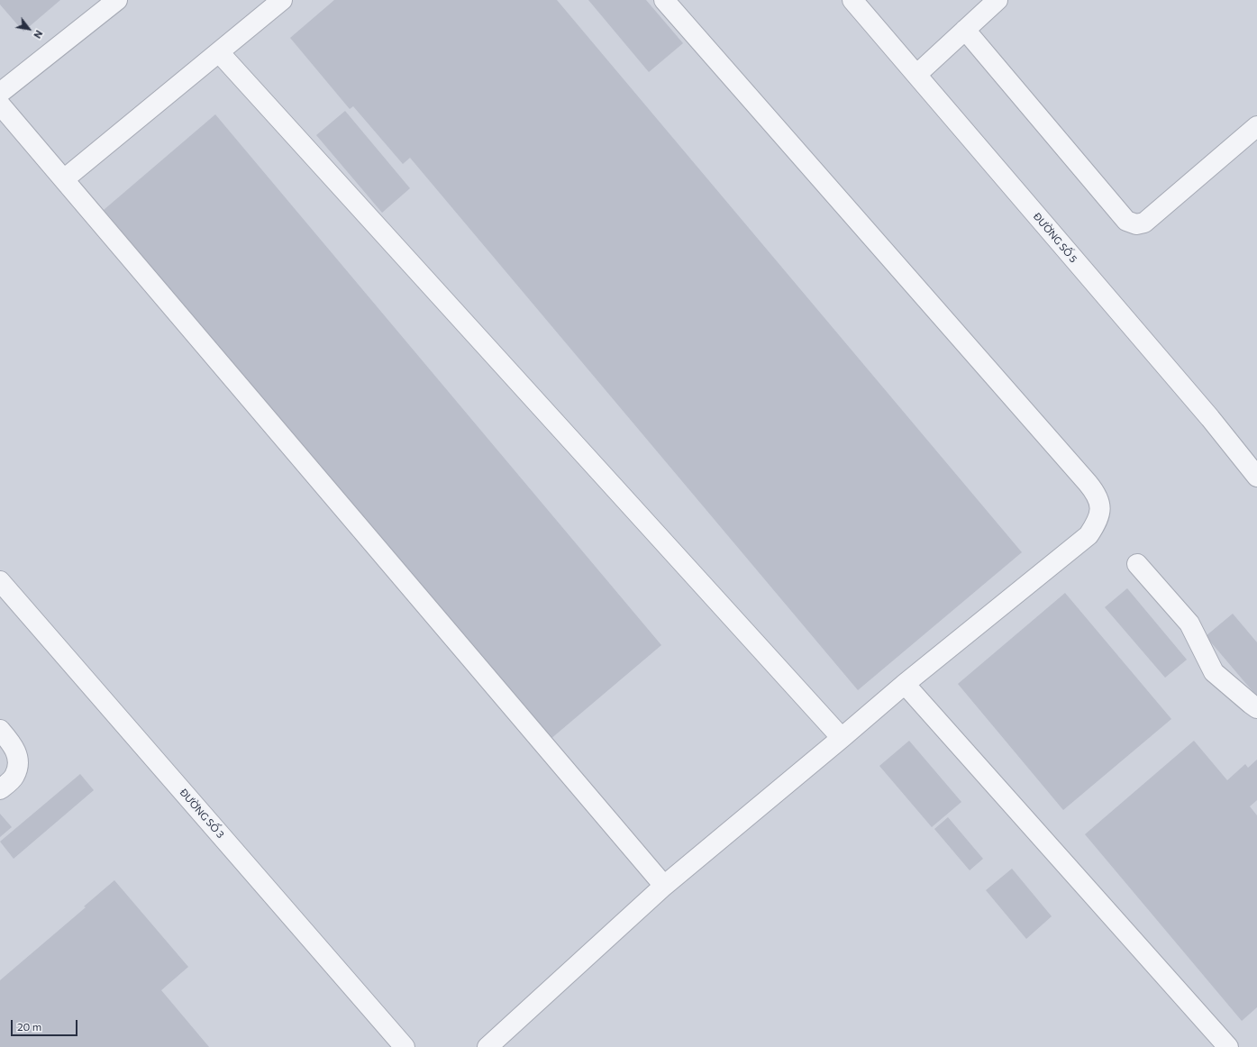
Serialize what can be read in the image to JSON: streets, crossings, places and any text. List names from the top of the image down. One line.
{"streets":{"street":["ĐƯỜNG SỐ 5","ĐƯỜNG SỐ 3"]},"scale_bar":"20 m","north":"bottom right"}
